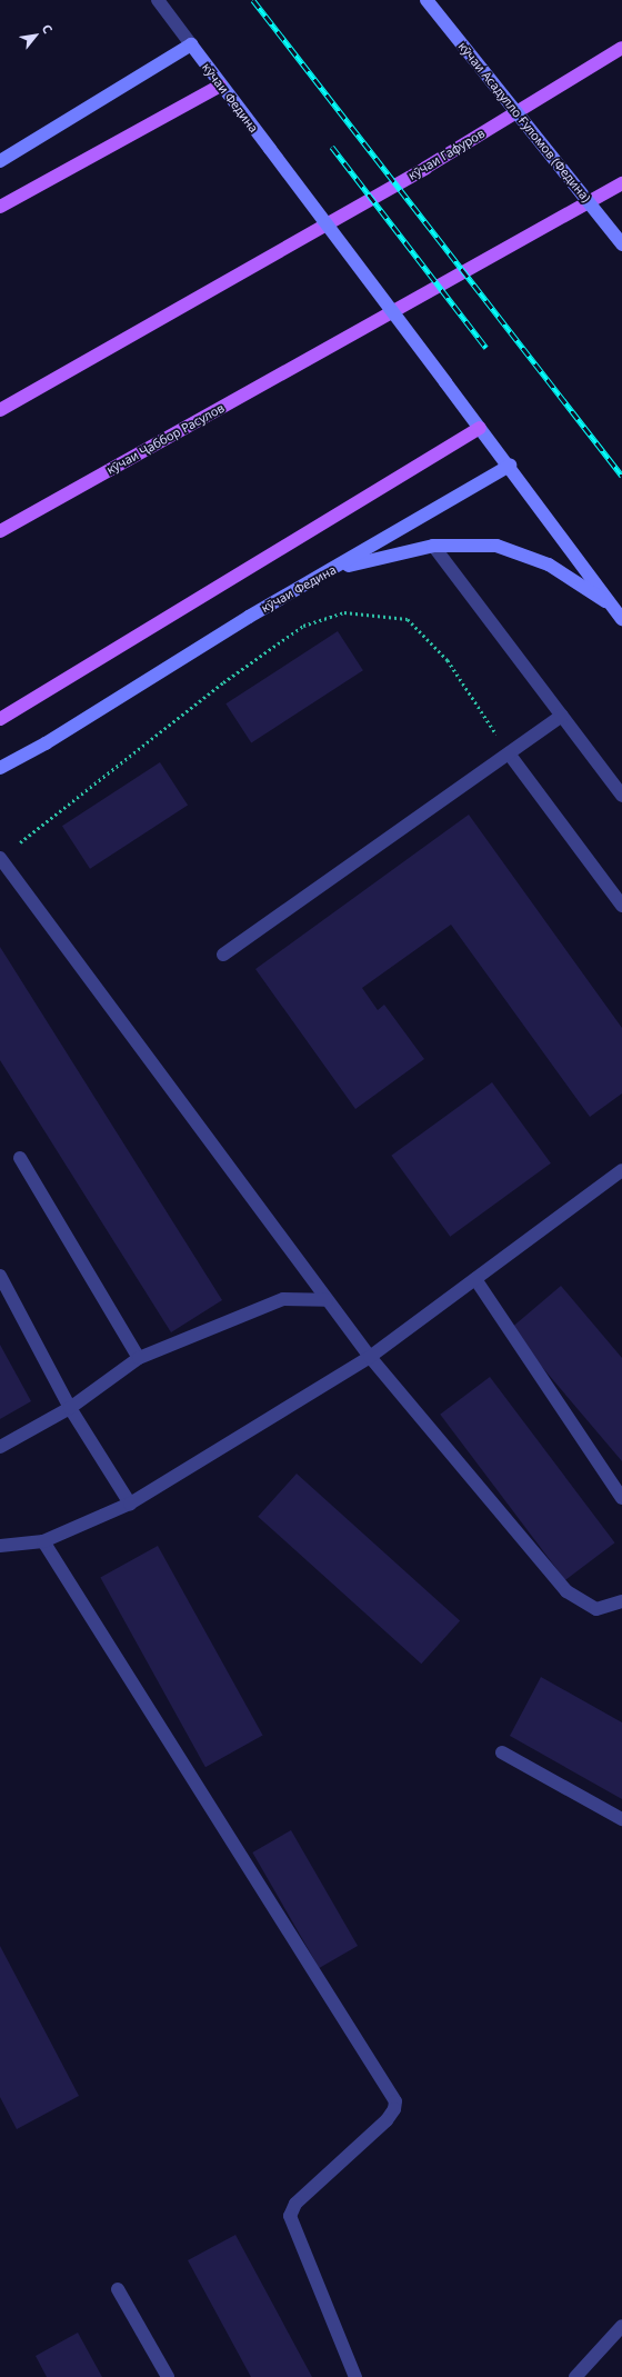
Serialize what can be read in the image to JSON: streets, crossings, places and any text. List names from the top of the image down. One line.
{"streets":{"main road":["кӯчаи Гафуров","кӯчаи Ҷаббор Расулов"],"street":["кӯчаи Федина","кӯчаи Асадулло Ғуломов (Федина)"]},"north":"top right"}
